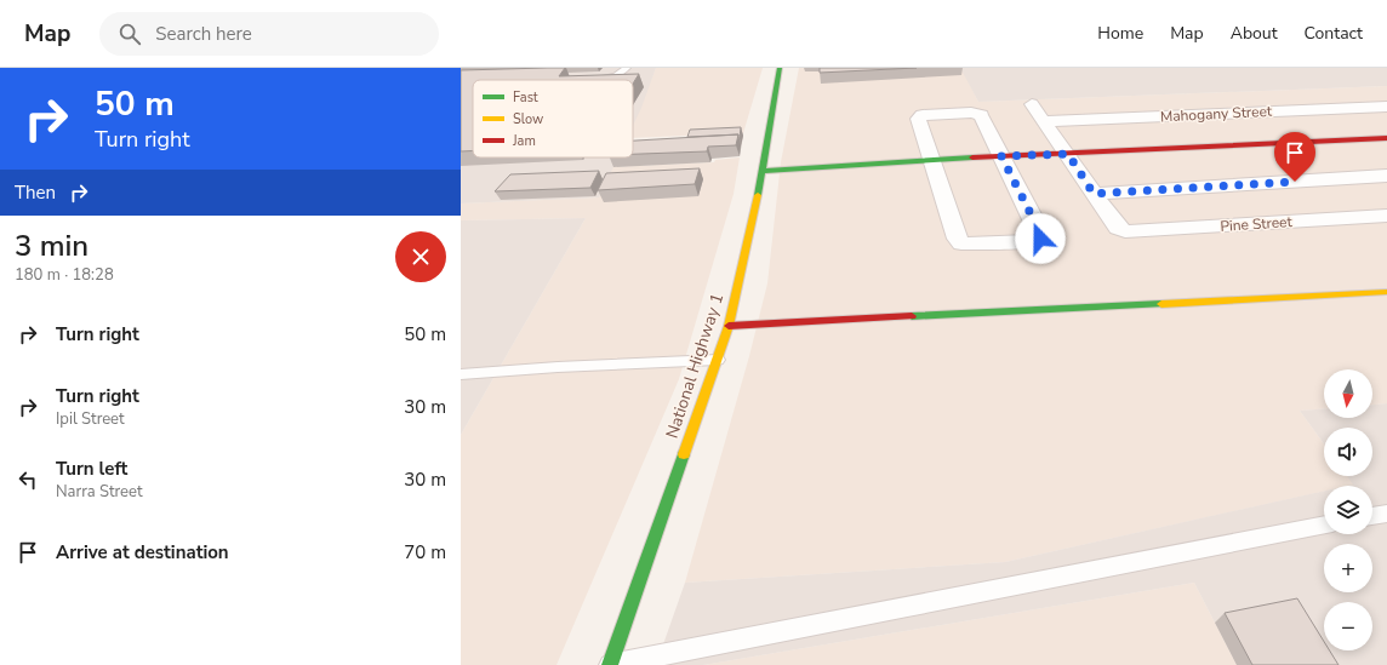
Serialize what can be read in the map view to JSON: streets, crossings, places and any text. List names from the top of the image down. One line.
{"streets":{"main road":["National Highway 1"],"street":["Mahogany Street","Pine Street"]},"legend":["Fast","Slow","Jam"],"north":"bottom","page":{"header":"Map","search":"Search here","nav":["Home","Map","About","Contact"],"turn":["50 m","Turn right"],"then":"Then","heading":["3 min","180 m · 18:28"],"list":[{"name":"Turn right","value":"50 m"},{"name":"Turn right","note":"Ipil Street","value":"30 m"},{"name":"Turn left","note":"Narra Street","value":"30 m"},{"name":"Arrive at destination","value":"70 m"}],"map_buttons":["+","−"]}}
